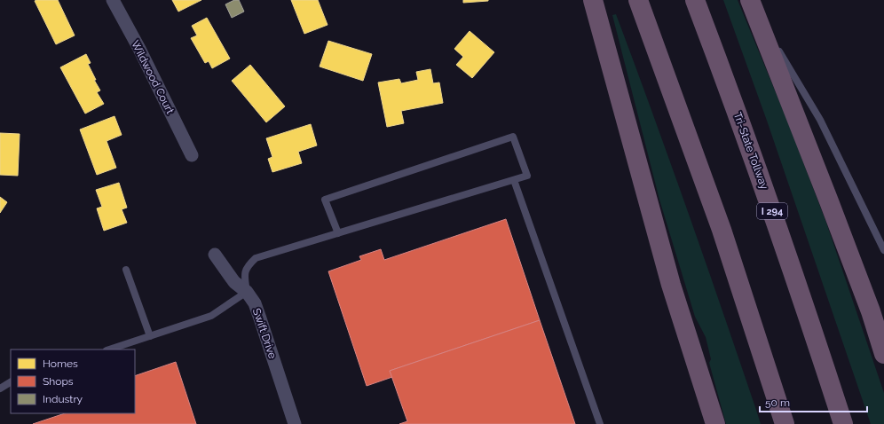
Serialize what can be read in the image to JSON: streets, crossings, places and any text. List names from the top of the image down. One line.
{"streets":{"highway":["Tri-State Tollway","I 294"],"street":["Wildwood Court","Swift Drive"]},"legend":["Homes","Shops","Industry"],"scale_bar":"50 m"}
